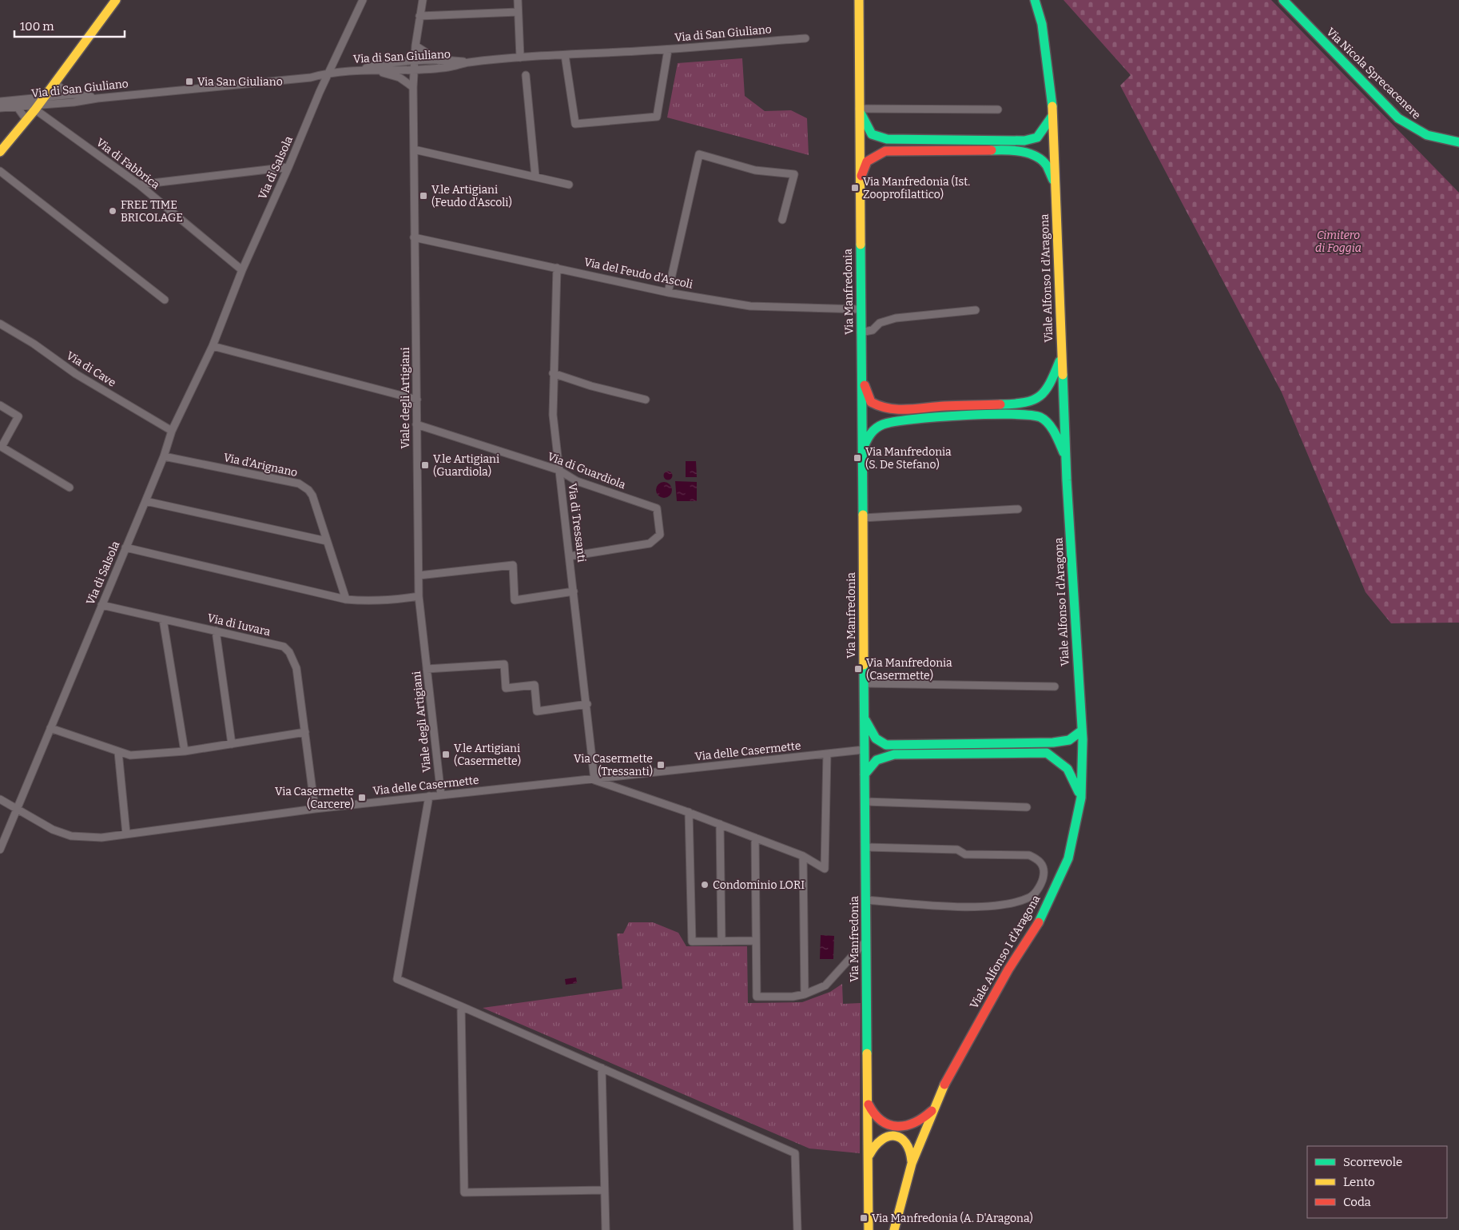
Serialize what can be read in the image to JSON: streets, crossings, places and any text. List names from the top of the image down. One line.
{"streets":{"main road":["Via Nicola Sprecacenere","Viale Alfonso I d'Aragona","Via Manfredonia"],"street":["Via di San Giuliano","Via di Fabbrica","Via di Salsola","Via del Feudo d'Ascoli","Via di Cave","Viale degli Artigiani","Via d'Arignano","Via di Guardiola","Via di Tressanti","Via di Iuvara","Via delle Casermette"]},"crossings":[["Via di San Giuliano","Via di Fabbrica"],["Via di San Giuliano","Via di Salsola"],["Via di San Giuliano","Viale degli Artigiani"],["Via di Fabbrica","Via di Salsola"],["Via di Salsola","Via di Cave"],["Via di Salsola","Via d'Arignano"],["Via di Salsola","Via di Iuvara"],["Via di Salsola","Via delle Casermette"],["Via del Feudo d'Ascoli","Via Manfredonia"],["Via del Feudo d'Ascoli","Viale degli Artigiani"],["Via del Feudo d'Ascoli","Via di Tressanti"],["Via Manfredonia","Via delle Casermette"],["Viale degli Artigiani","Via di Guardiola"],["Viale degli Artigiani","Via delle Casermette"],["Via di Guardiola","Via di Tressanti"],["Via di Tressanti","Via delle Casermette"],["Via di Iuvara","Via delle Casermette"]],"parks":["Cimitero di Foggia"],"places":{"transit":["Via San Giuliano","Via Manfredonia (Ist. Zooprofilattico)","V.le Artigiani (Feudo d'Ascoli)","Via Manfredonia (S. De Stefano)","V.le Artigiani (Guardiola)","Via Manfredonia (Casermette)","V.le Artigiani (Casermette)","Via Casermette (Tressanti)","Via Casermette (Carcere)","Via Manfredonia (A. D'Aragona)"],"other":["FREE TIME BRICOLAGE","Condominio LORI"]},"legend":["Scorrevole","Lento","Coda"],"scale_bar":"100 m"}
